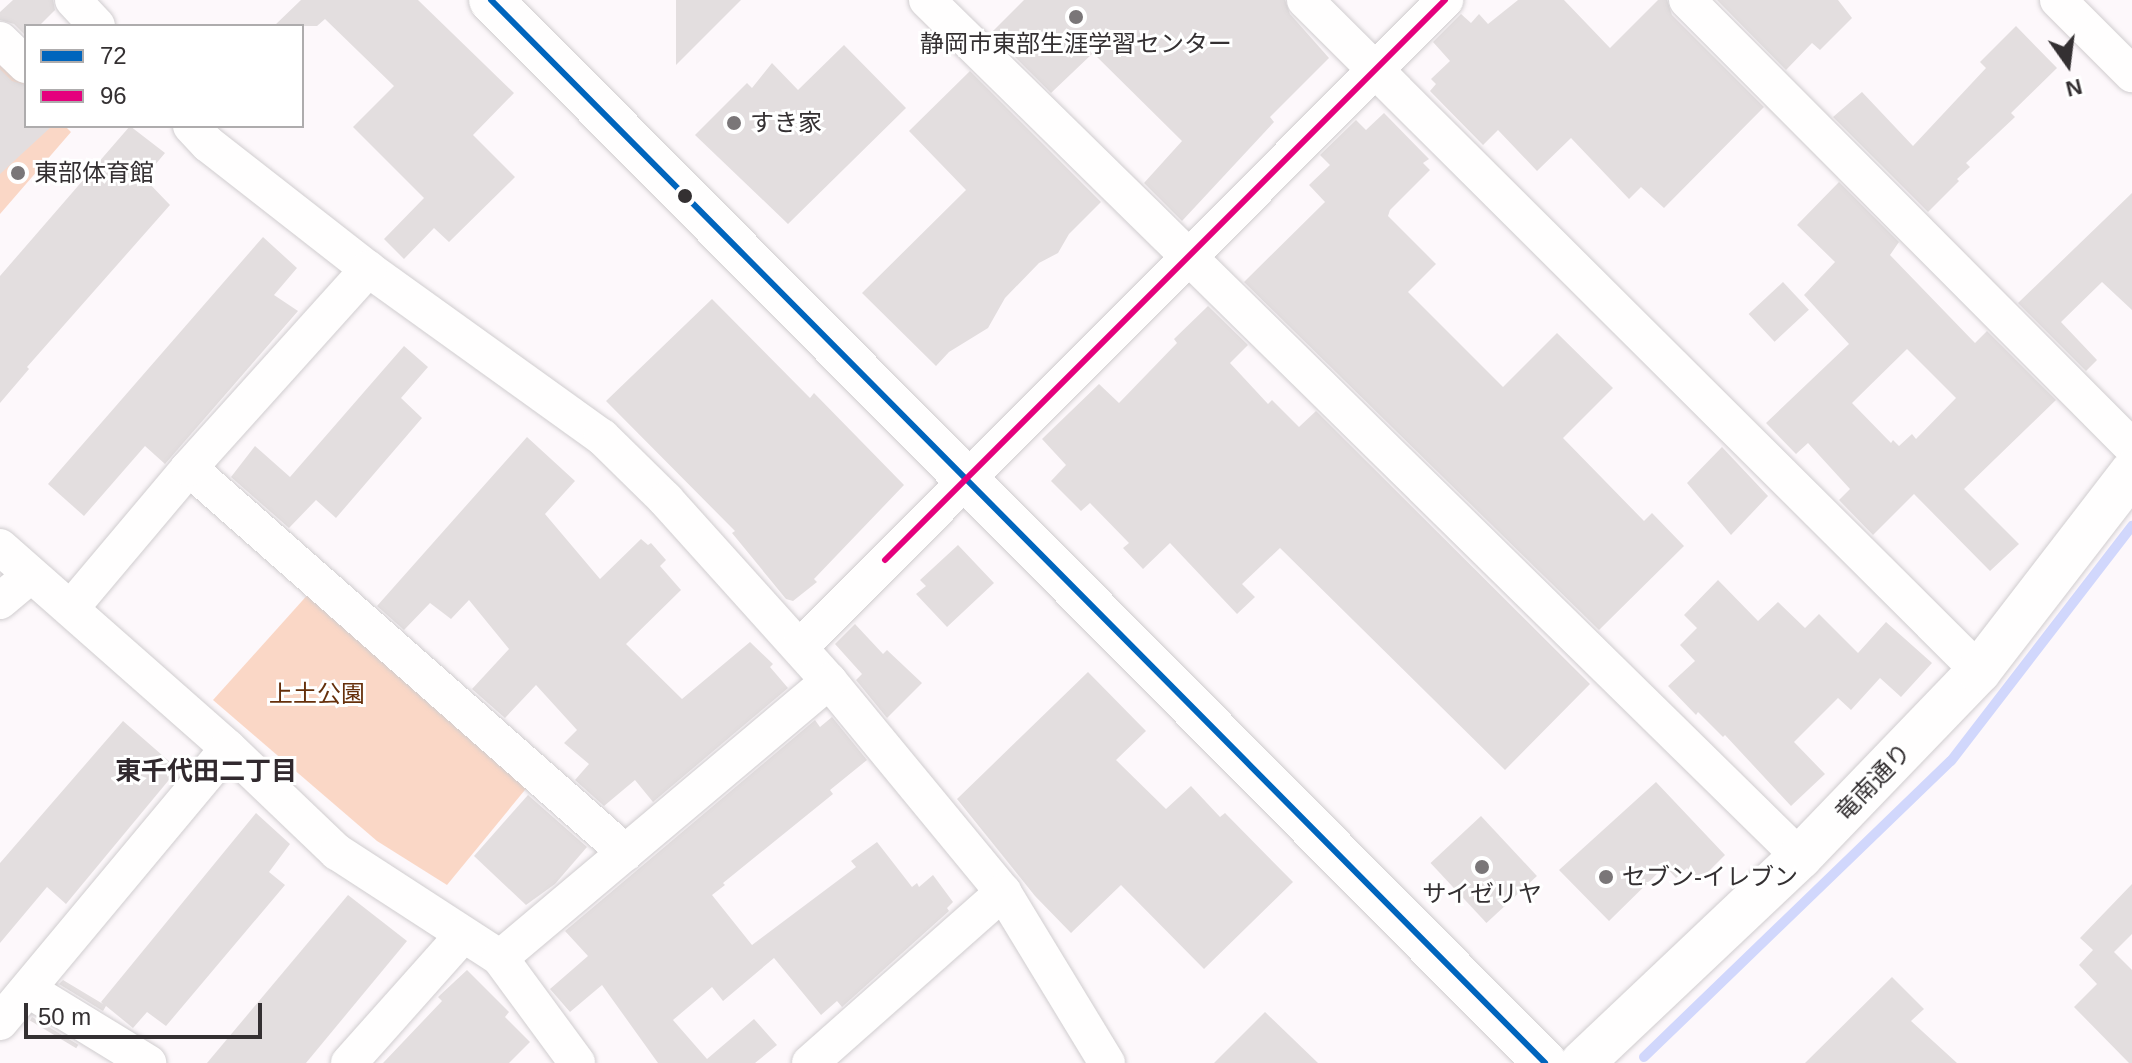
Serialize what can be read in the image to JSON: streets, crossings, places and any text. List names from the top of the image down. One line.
{"streets":{"main road":["竜南通り"]},"districts":["東千代田二丁目"],"parks":["上土公園"],"places":["静岡市東部生涯学習センター","すき家","東部体育館","サイゼリヤ","セブン-イレブン"],"lines":["transit line 72","transit line 96"],"legend":["72","96"],"scale_bar":"50 m","north":"bottom"}
